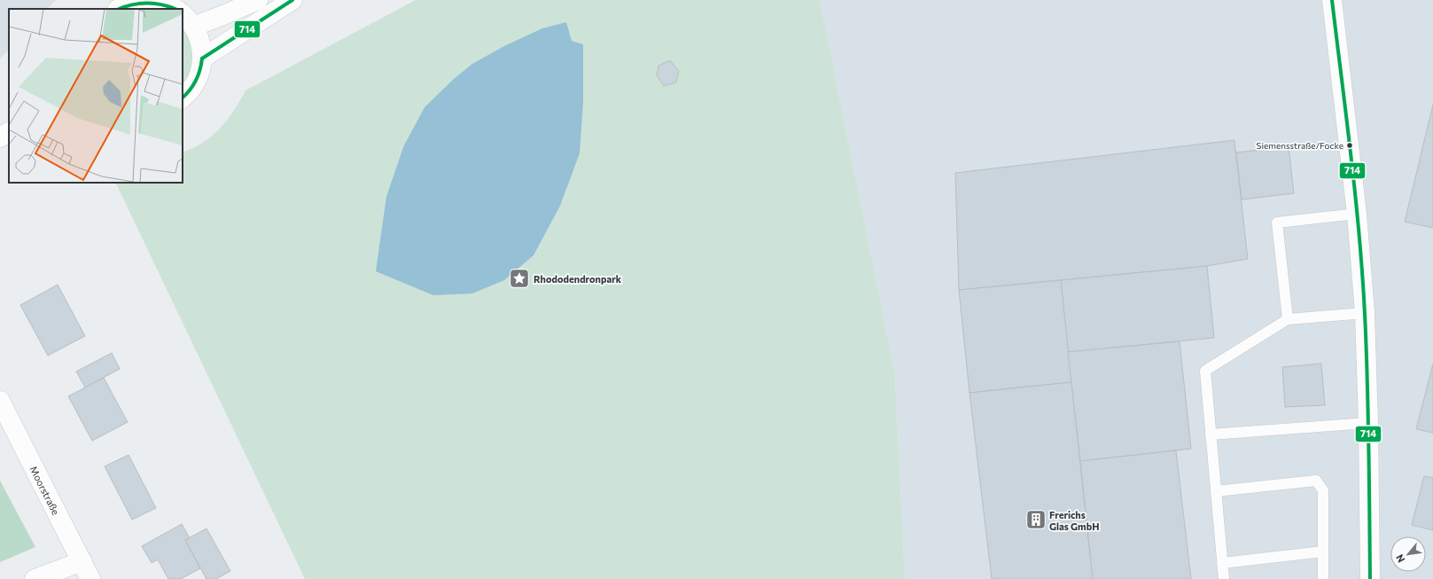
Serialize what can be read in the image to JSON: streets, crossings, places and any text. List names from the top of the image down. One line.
{"streets":{"street":["Moorstraße"]},"places":{"other":["Siemensstraße/Focke"],"place":["Rhododendronpark"],"building":["Frerichs Glas GmbH"]},"lines":["transit line 714"],"north":"bottom left"}
